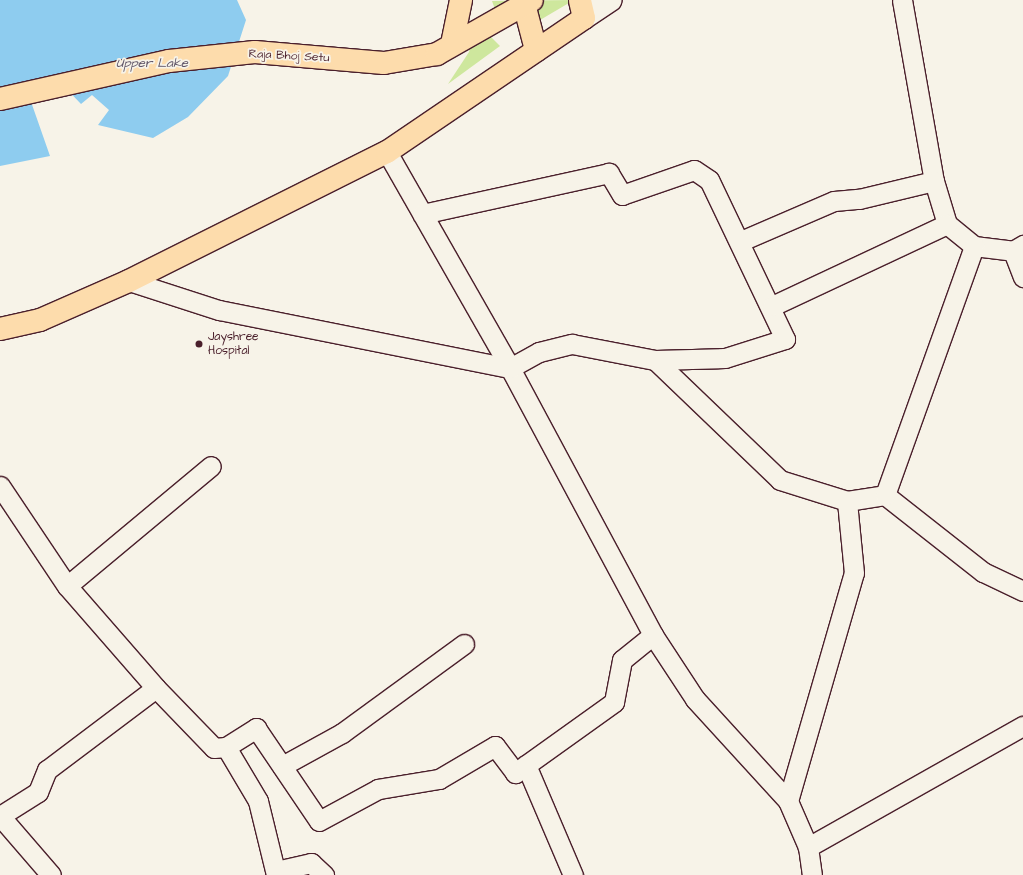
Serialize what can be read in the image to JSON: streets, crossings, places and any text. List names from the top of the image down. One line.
{"streets":{"main road":["Raja Bhoj Setu"]},"water":["Upper Lake"],"places":["Jayshree Hospital"]}
